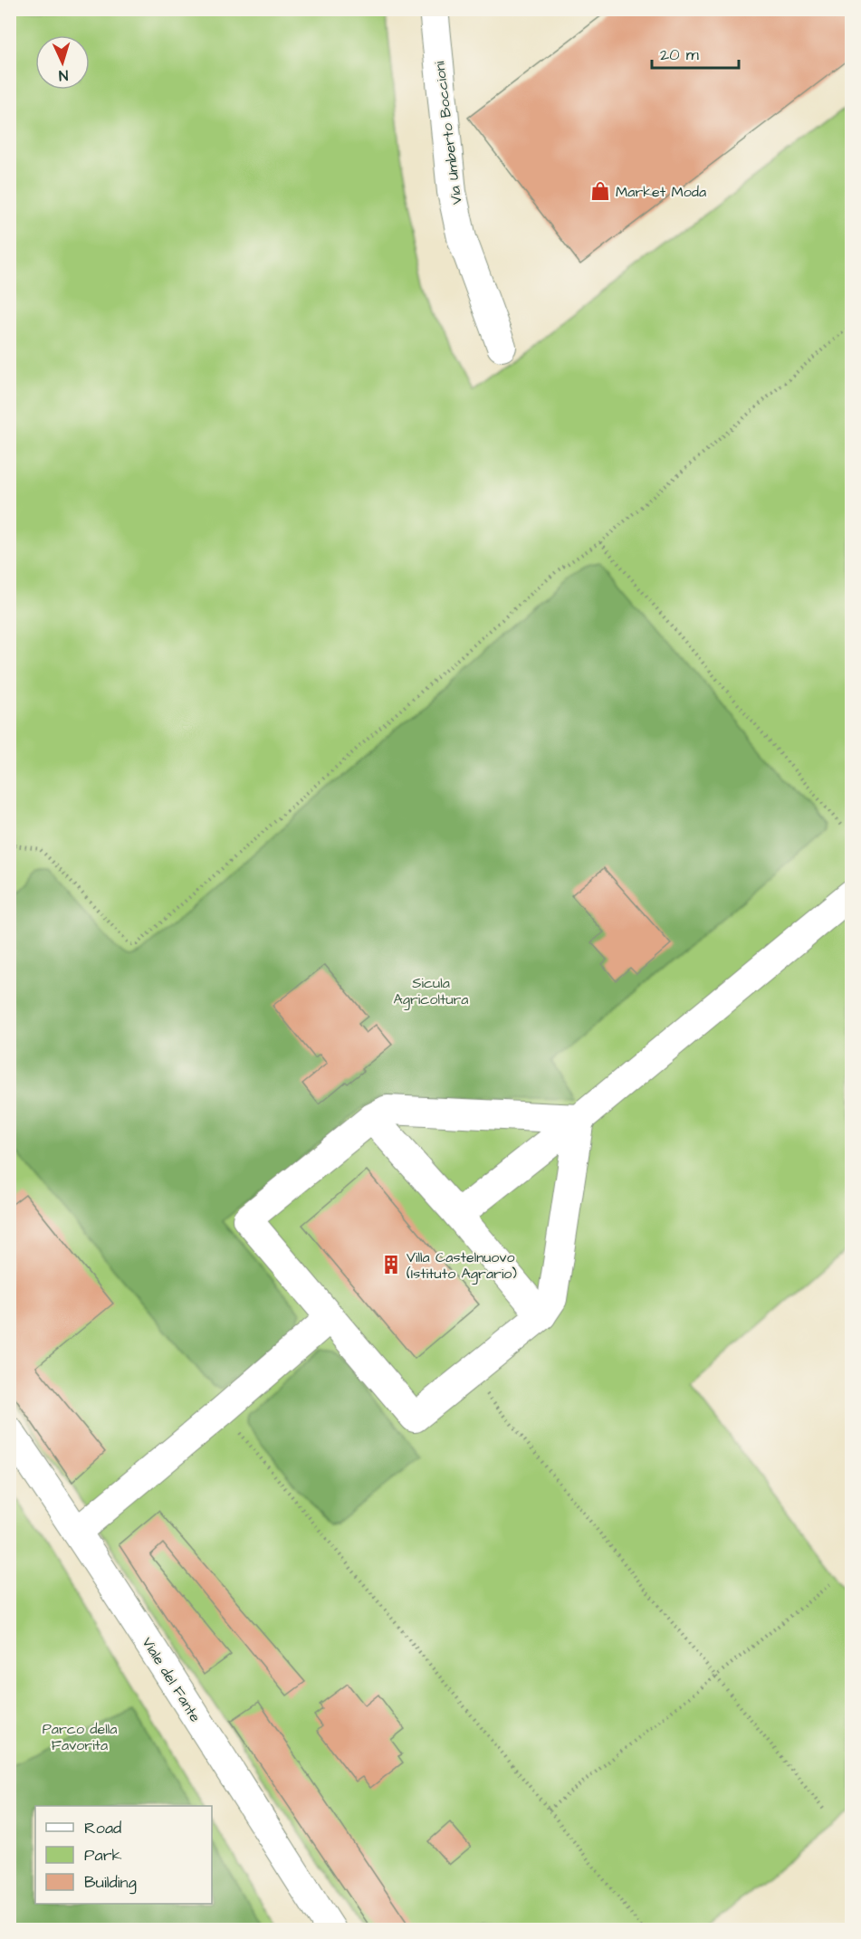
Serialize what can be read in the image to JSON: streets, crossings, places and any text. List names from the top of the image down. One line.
{"streets":{"street":["Via Umberto Boccioni","Viale del Fante"]},"parks":["Sicula Agricoltura","Parco della Favorita"],"places":{"shop":["Market Moda"],"building":["Villa Castelnuovo (Istituto Agrario)"]},"legend":["Road","Park","Building"],"scale_bar":"20 m","north":"bottom"}
